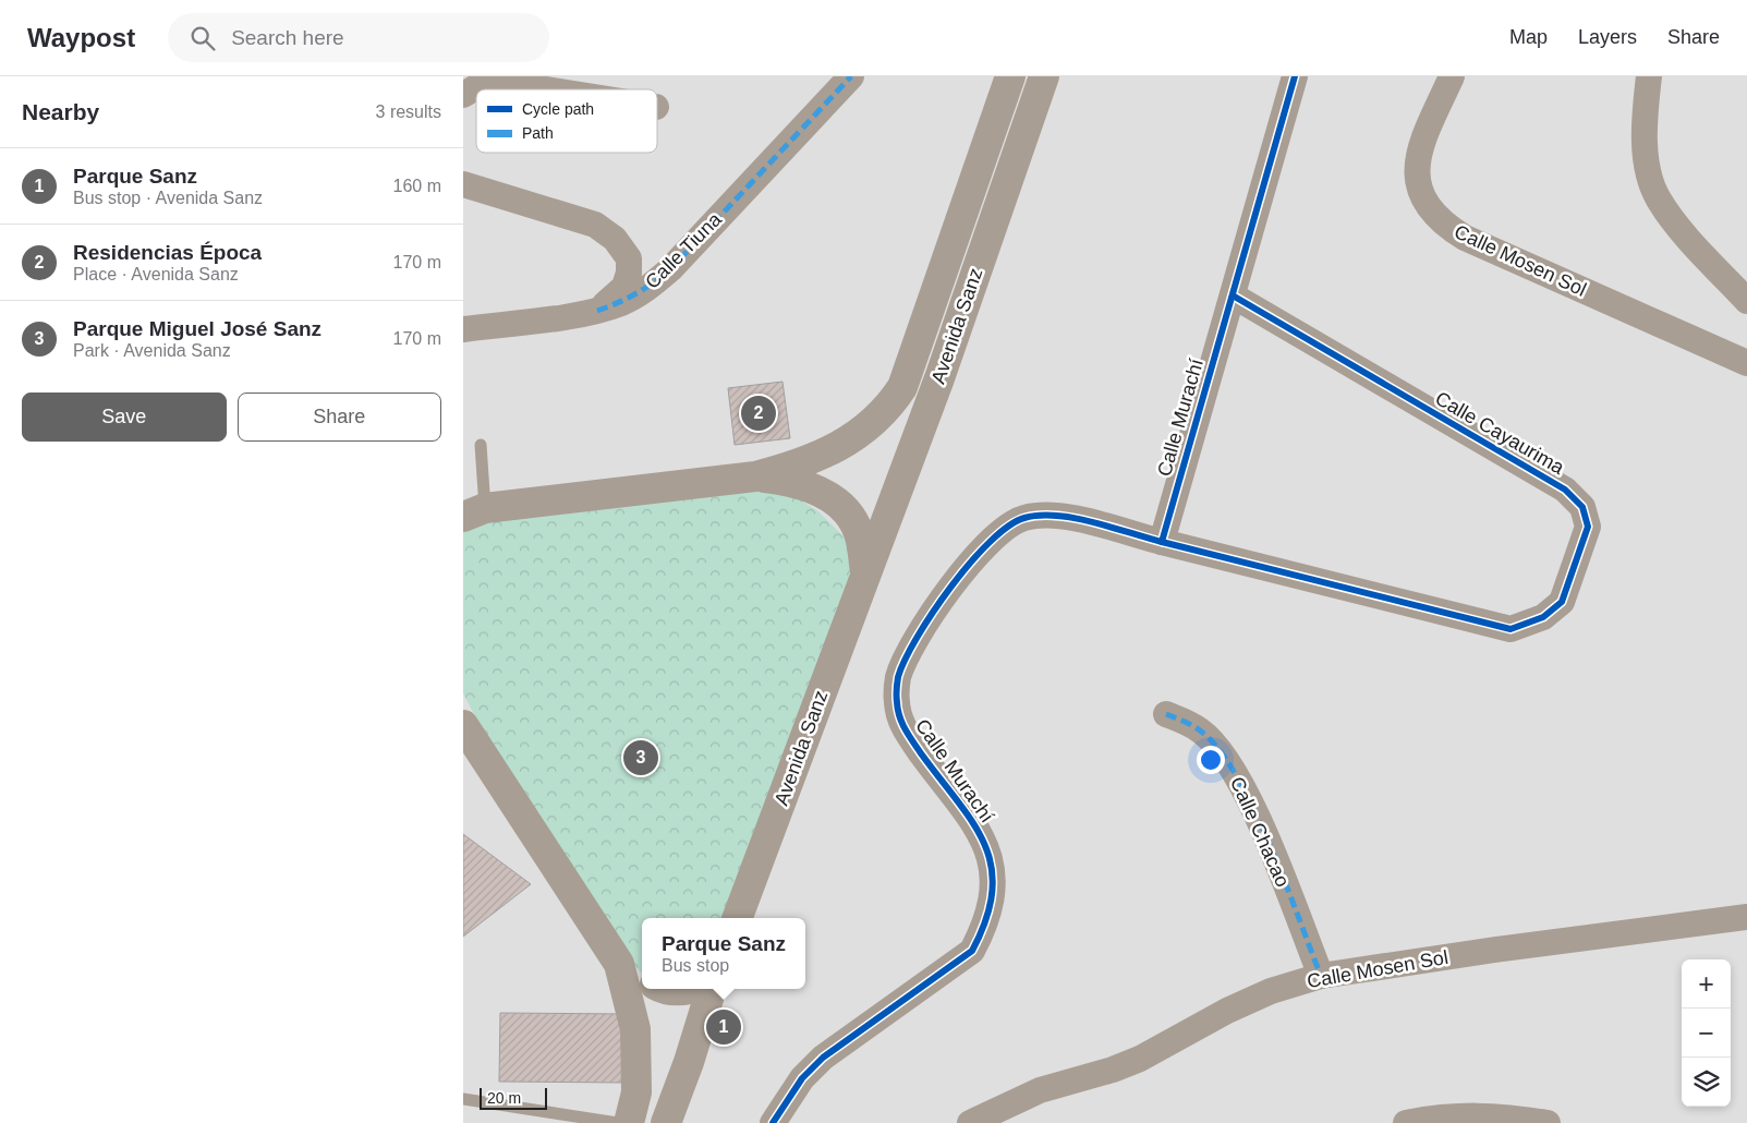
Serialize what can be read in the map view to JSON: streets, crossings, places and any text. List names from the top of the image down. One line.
{"streets":{"street":["Calle Tiuna","Calle Mosen Sol","Avenida Sanz","Calle Murachí","Calle Cayaurima","Calle Chacao"]},"crossings":[["Calle Mosen Sol","Calle Chacao"],["Calle Murachí","Calle Cayaurima"]],"legend":["Cycle path","Path"],"scale_bar":"20 m","page":{"header":"Waypost","search":"Search here","nav":["Map","Layers","Share"],"heading":["Nearby","3 results"],"list":[{"mark":"1","name":"Parque Sanz","note":"Bus stop · Avenida Sanz","value":"160 m"},{"mark":"2","name":"Residencias Época","note":"Place · Avenida Sanz","value":"170 m"},{"mark":"3","name":"Parque Miguel José Sanz","note":"Park · Avenida Sanz","value":"170 m"}],"buttons":["Save","Share"],"pins":["2","3","1"],"popup":["Parque Sanz","Bus stop"],"map_buttons":["+","−"],"scale":"20 m"}}
